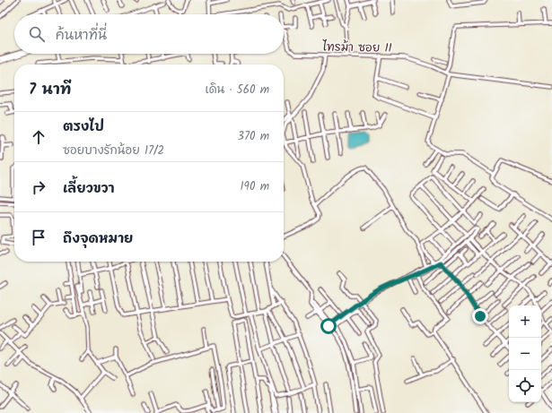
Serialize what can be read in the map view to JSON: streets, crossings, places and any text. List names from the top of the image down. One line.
{"streets":{"street":["ไทรม้า ซอย 11"]},"page":{"search":"ค้นหาที่นี่","heading":["7 นาที","เดิน · 560 m"],"list":[["ตรงไป","ซอยบางรักน้อย 17/2","370 m"],["เลี้ยวขวา","190 m"],"ถึงจุดหมาย"],"map_buttons":["+","−"]}}
